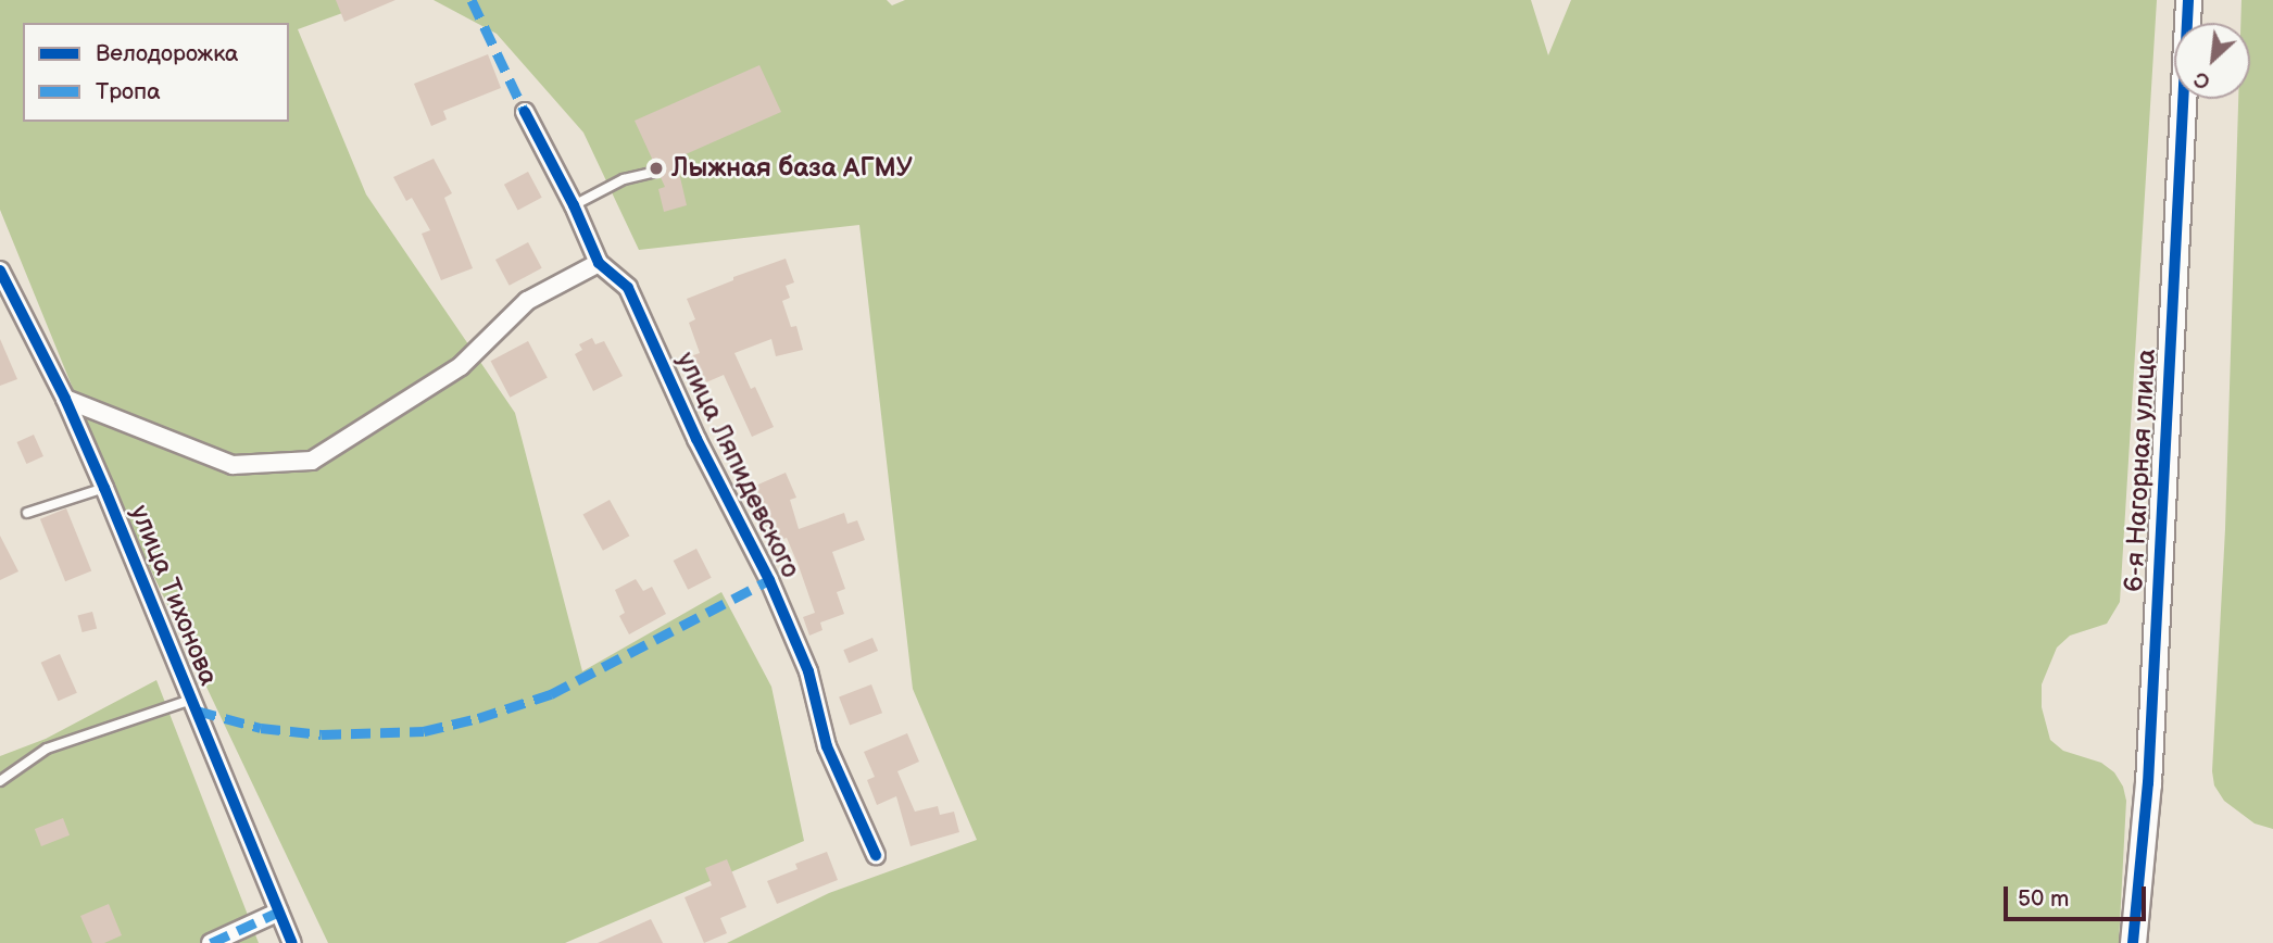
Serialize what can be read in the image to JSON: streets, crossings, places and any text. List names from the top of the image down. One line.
{"streets":{"street":["улица Ляпидевского","6-я Нагорная улица","улица Тихонова"]},"places":["Лыжная база АГМУ"],"legend":["Велодорожка","Тропа"],"scale_bar":"50 m","north":"bottom left"}
